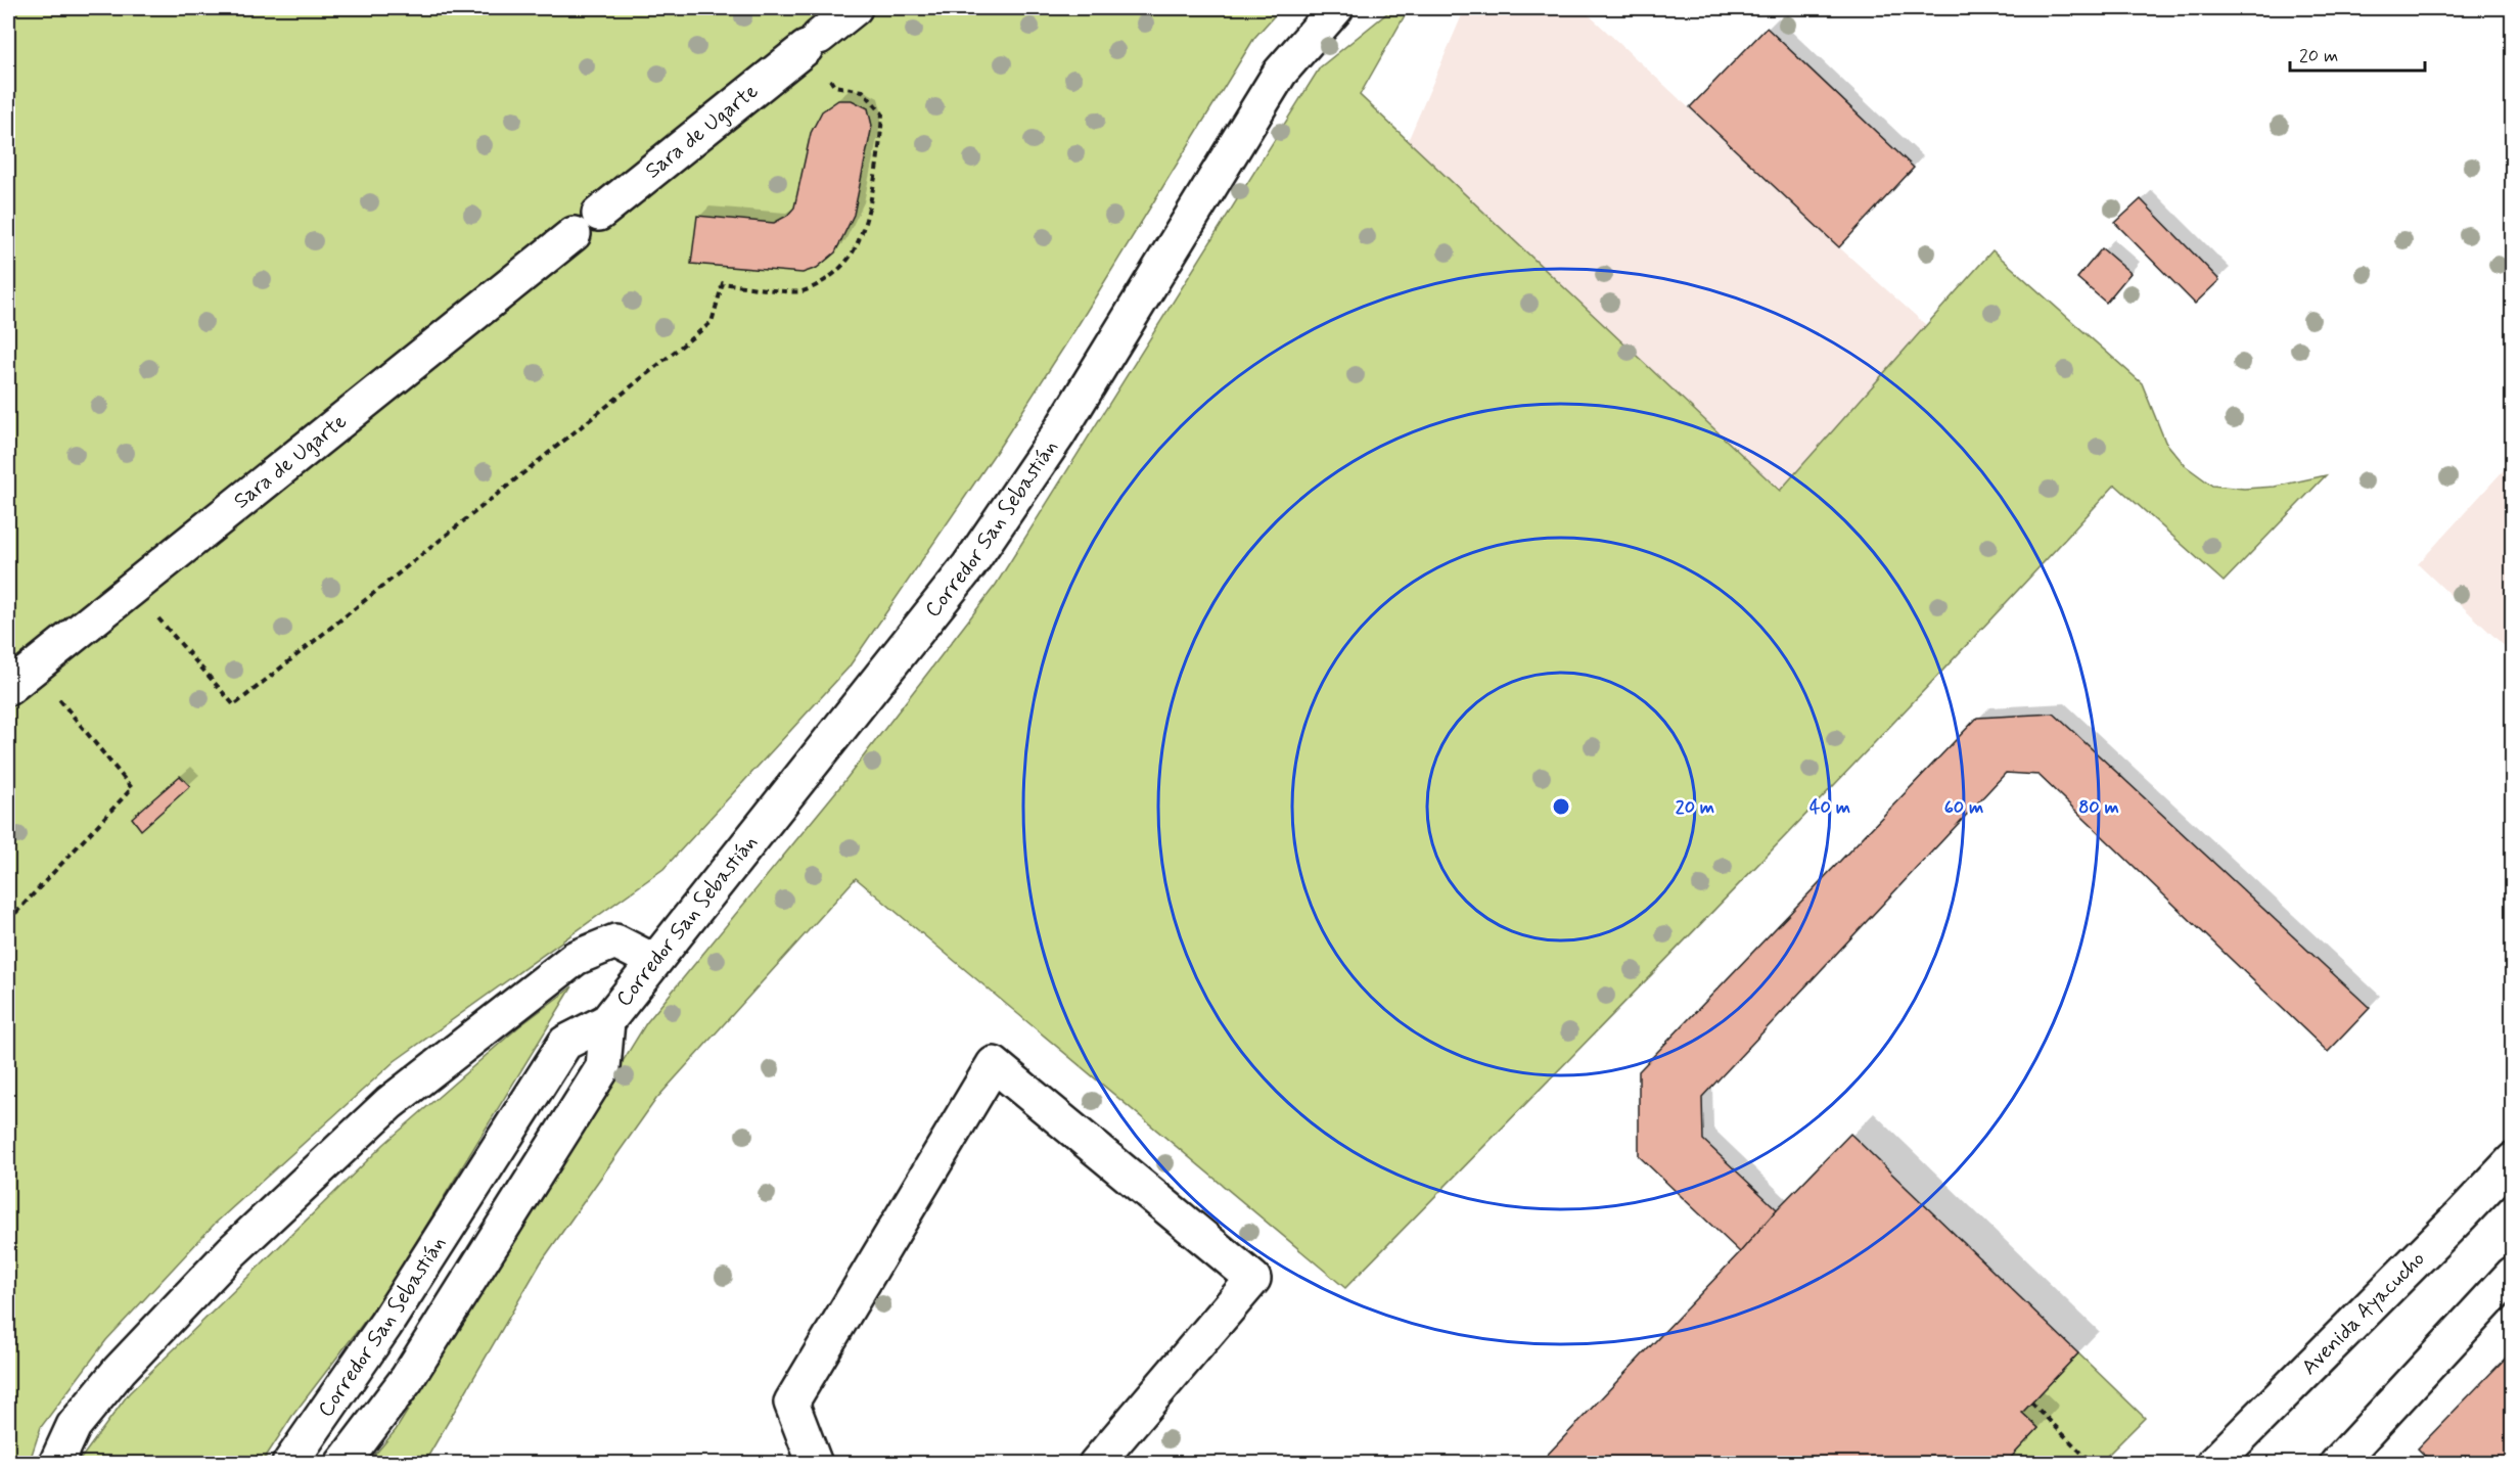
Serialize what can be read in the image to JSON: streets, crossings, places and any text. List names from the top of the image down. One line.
{"streets":{"street":["Sara de Ugarte","Corredor San Sebastián","Avenida Ayacucho"]},"scale_bar":"20 m","rings":["20 m","40 m","60 m","80 m"]}
